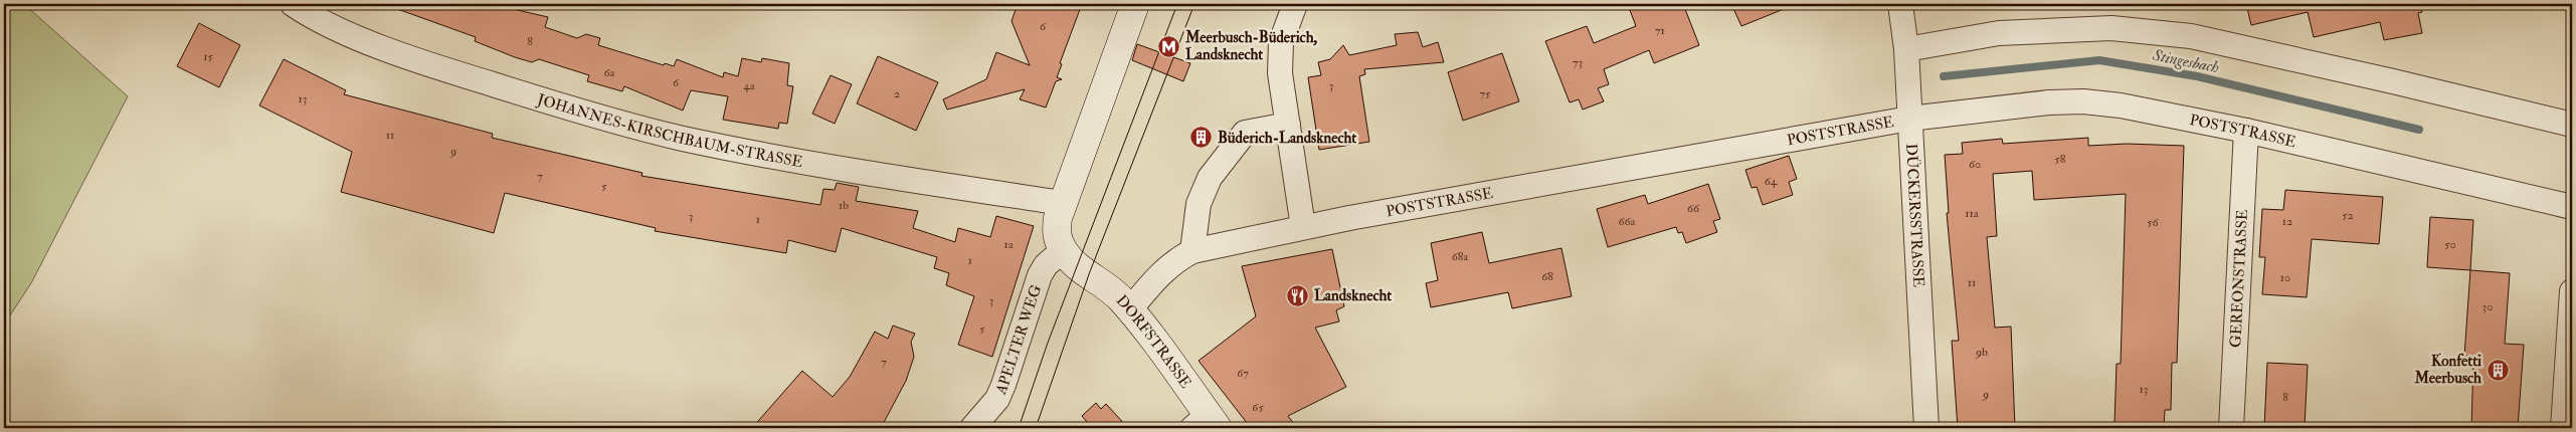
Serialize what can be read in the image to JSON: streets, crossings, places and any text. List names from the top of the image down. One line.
{"streets":{"main road":["DORFSTRASSE"],"street":["JOHANNES-KIRSCHBAUM-STRASSE","POSTSTRASSE","DÜCKERSSTRASSE","GEREONSTRASSE","APELTER WEG"]},"crossings":[["POSTSTRASSE","DÜCKERSSTRASSE"],["POSTSTRASSE","GEREONSTRASSE"],["POSTSTRASSE","DORFSTRASSE"],["APELTER WEG","DORFSTRASSE"]],"water":["Stingesbach"],"places":{"metro station":["Meerbusch-Büderich, Landsknecht"],"building":["Büderich-Landsknecht","Konfetti Meerbusch"],"restaurant":["Landsknecht"]},"house_numbers":["6","71","8","15","73","6a","6","4a","3","2","75","13","11","9","58","60","7","64","5","1b","66","11a","52","3","1","66a","12","56","1a","50","68a","1","68","10","11","3","30","5","9b","7","67","13","9","8","65"]}
